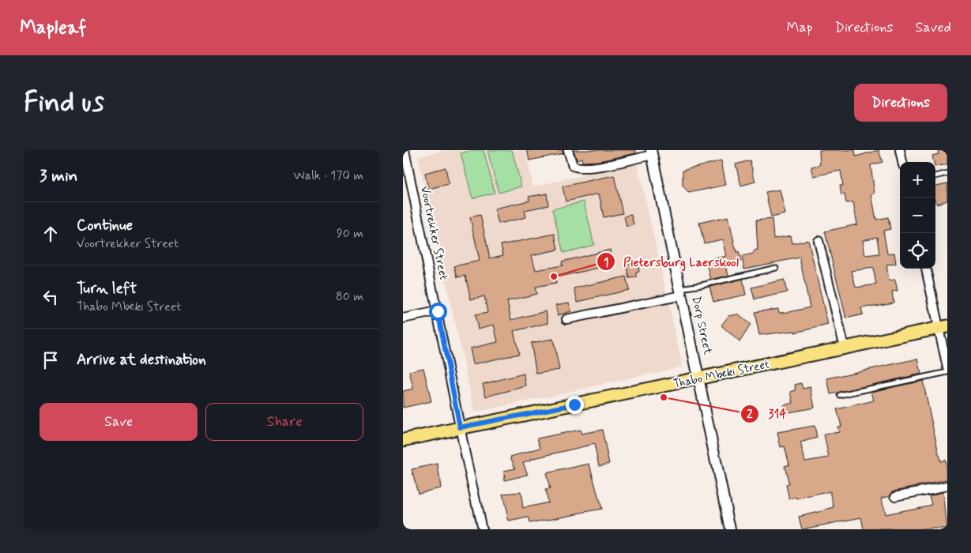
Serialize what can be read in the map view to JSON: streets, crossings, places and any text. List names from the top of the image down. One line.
{"streets":{"main road":["Thabo Mbeki Street"],"street":["Voortrekker Street","Dorp Street"]},"crossings":[["Voortrekker Street","Thabo Mbeki Street"],["Dorp Street","Thabo Mbeki Street"]],"places":["Pietersburg Laerskool","314"],"page":{"header":"Mapleaf","nav":["Map","Directions","Saved"],"buttons":["Directions",["Save","Share"]],"title":"Find us","heading":["3 min","Walk · 170 m"],"map_buttons":["+","−"],"list":[["Continue","Voortrekker Street","90 m"],["Turn left","Thabo Mbeki Street","80 m"],"Arrive at destination"]}}
